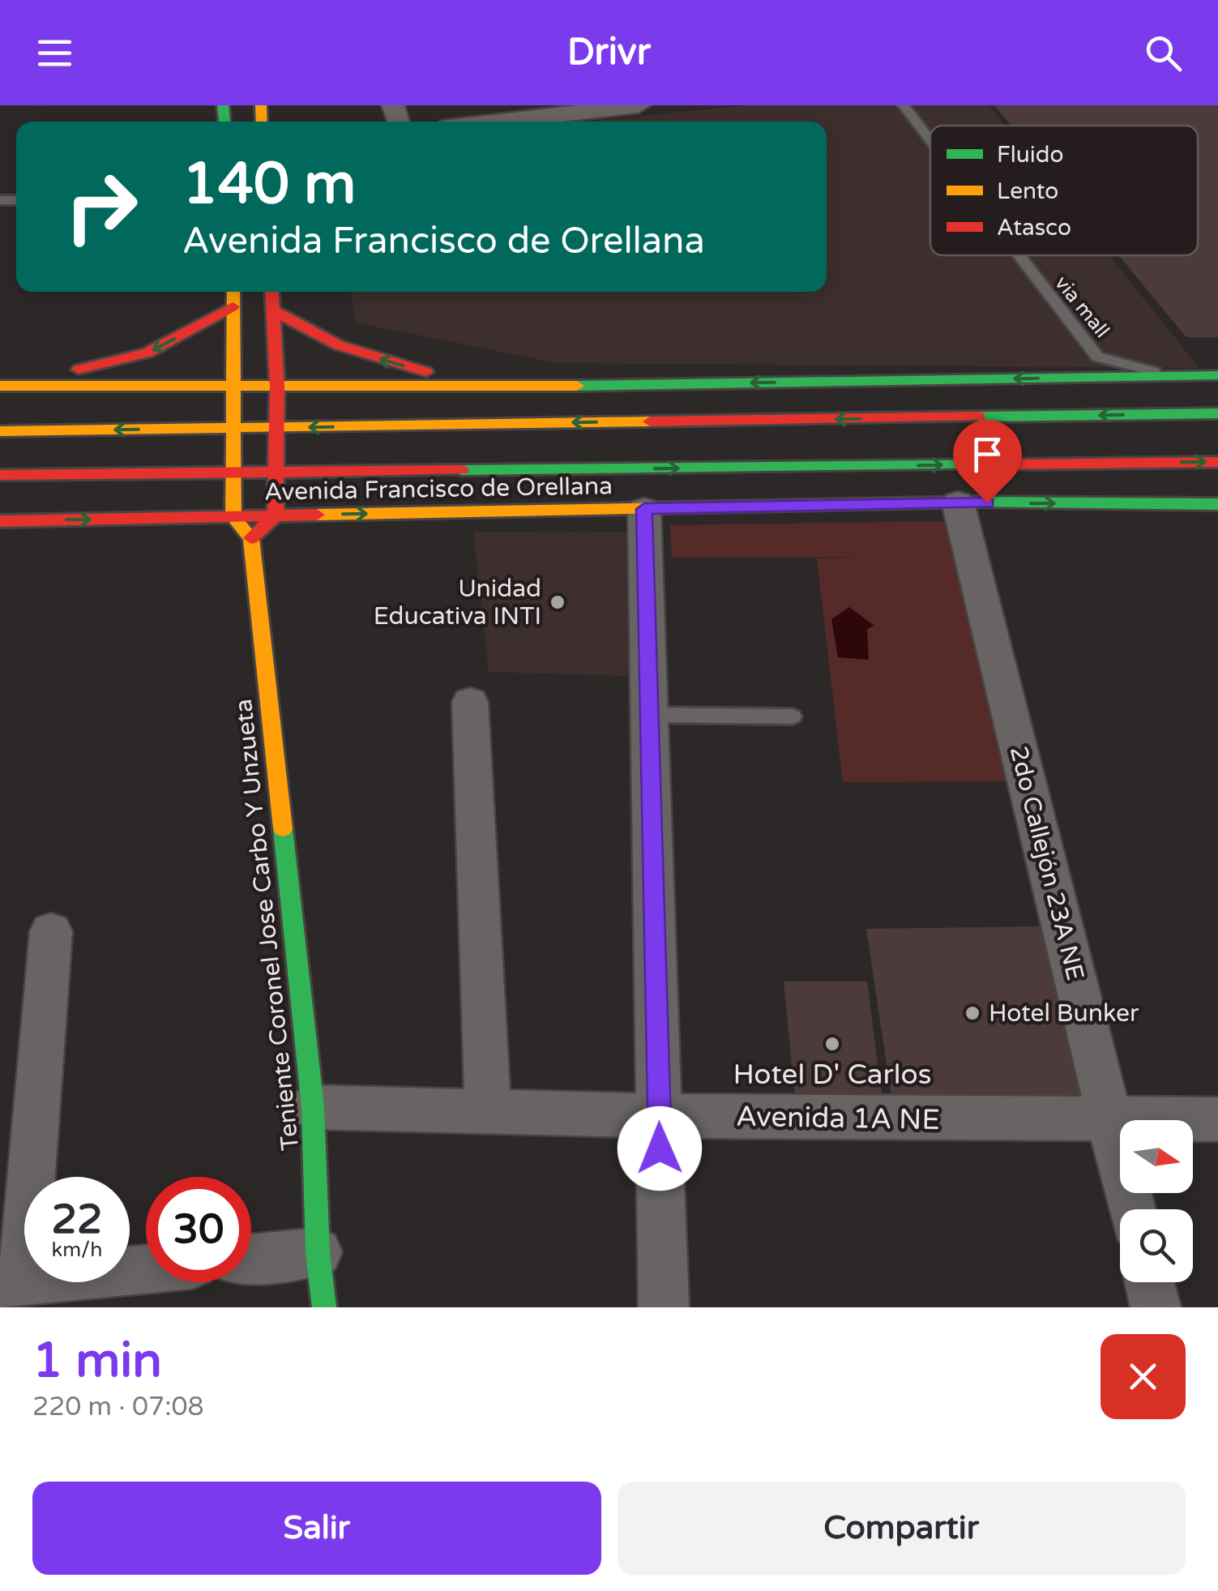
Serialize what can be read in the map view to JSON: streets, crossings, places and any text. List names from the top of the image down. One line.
{"streets":{"main road":["Avenida Francisco de Orellana","Teniente Coronel Jose Carbo Y Unzueta"],"street":["2do Callejón 23A NE","Avenida 1A NE"],"lane":["via mall"]},"crossings":[["Avenida Francisco de Orellana","2do Callejón 23A NE"],["2do Callejón 23A NE","Avenida 1A NE"],["Teniente Coronel Jose Carbo Y Unzueta","Avenida 1A NE"]],"places":["Unidad Educativa INTI","Hotel Bunker","Hotel D' Carlos"],"legend":["Fluido","Lento","Atasco"],"north":"right","page":{"header":"Drivr","turn":["140 m","Avenida Francisco de Orellana"],"speed":"22 km/h","limit":"30","heading":["1 min","220 m · 07:08"],"buttons":["Salir","Compartir"]}}
